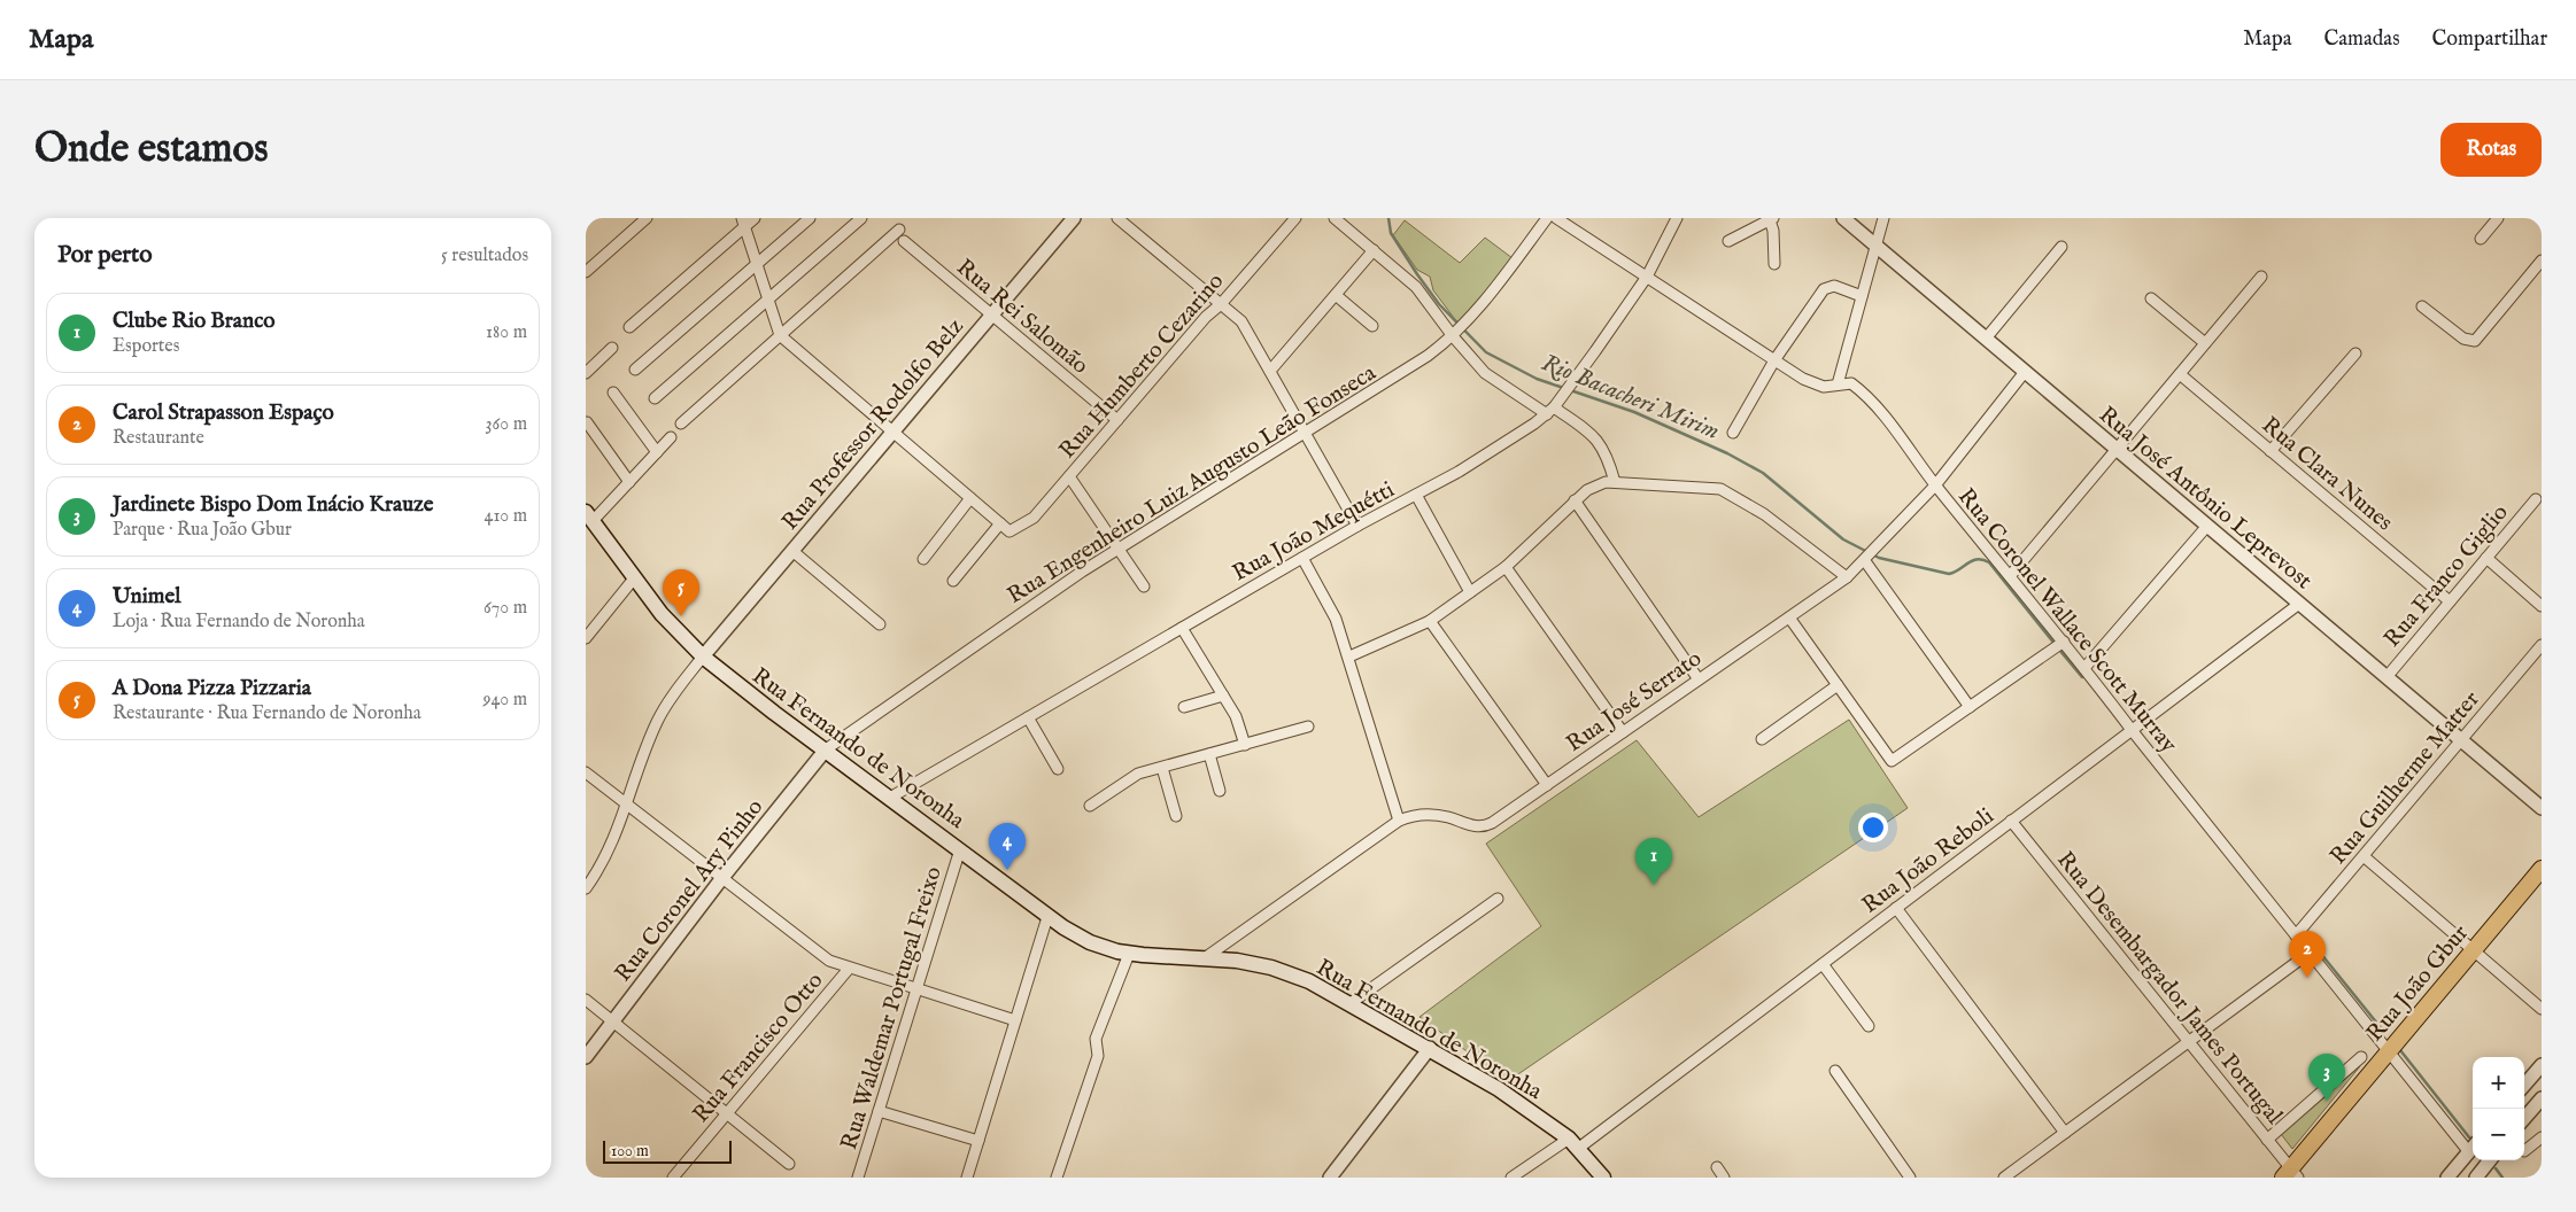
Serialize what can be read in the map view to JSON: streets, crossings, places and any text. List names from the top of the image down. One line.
{"streets":{"main road":["Rua Fernando de Noronha","Rua João Gbur"],"street":["Rua Rei Salomão","Rua Humberto Cezarino","Rua Professor Rodolfo Belz","Rua Clara Nunes","Rua Engenheiro Luiz Augusto Leão Fonseca","Rua José Antônio Leprevost","Rua João Mequétti","Rua Franco Giglio","Rua Coronel Wallace Scott Murray","Rua José Serrato","Rua Guilherme Matter","Rua João Reboli","Rua Coronel Ary Pinho","Rua Desembargador James Portugal","Rua Waldemar Portugal Freixo","Rua Francisco Otto"]},"crossings":[["Rua Rei Salomão","Rua Humberto Cezarino"],["Rua Rei Salomão","Rua Professor Rodolfo Belz"],["Rua Professor Rodolfo Belz","Rua Fernando de Noronha"],["Rua Clara Nunes","Rua Franco Giglio"],["Rua Engenheiro Luiz Augusto Leão Fonseca","Rua Fernando de Noronha"],["Rua Engenheiro Luiz Augusto Leão Fonseca","Rua Coronel Ary Pinho"],["Rua José Antônio Leprevost","Rua Franco Giglio"],["Rua José Antônio Leprevost","Rua José Serrato"],["Rua José Antônio Leprevost","Rua Guilherme Matter"],["Rua José Antônio Leprevost","Rua João Reboli"],["Rua João Mequétti","Rua Fernando de Noronha"],["Rua Coronel Wallace Scott Murray","Rua José Serrato"],["Rua Coronel Wallace Scott Murray","Rua Guilherme Matter"],["Rua Coronel Wallace Scott Murray","Rua João Reboli"],["Rua Coronel Wallace Scott Murray","Rua João Gbur"],["Rua José Serrato","Rua Fernando de Noronha"],["Rua Fernando de Noronha","Rua João Reboli"],["Rua Fernando de Noronha","Rua Coronel Ary Pinho"],["Rua Fernando de Noronha","Rua Waldemar Portugal Freixo"],["Rua João Reboli","Rua Desembargador James Portugal"],["Rua João Gbur","Rua Desembargador James Portugal"]],"water":["Rio Bacacheri Mirim"],"scale_bar":"100 m","page":{"header":"Mapa","nav":["Mapa","Camadas","Compartilhar"],"buttons":"Rotas","title":"Onde estamos","heading":["Por perto","5 resultados"],"list":[{"mark":"1","name":"Clube Rio Branco","note":"Esportes","value":"180 m"},{"mark":"2","name":"Carol Strapasson Espaço","note":"Restaurante","value":"360 m"},{"mark":"3","name":"Jardinete Bispo Dom Inácio Krauze","note":"Parque · Rua João Gbur","value":"410 m"},{"mark":"4","name":"Unimel","note":"Loja · Rua Fernando de Noronha","value":"670 m"},{"mark":"5","name":"A Dona Pizza Pizzaria","note":"Restaurante · Rua Fernando de Noronha","value":"940 m"}],"pins":["5","4","1","2","3"],"map_buttons":["+","−"],"scale":"100 m"}}
